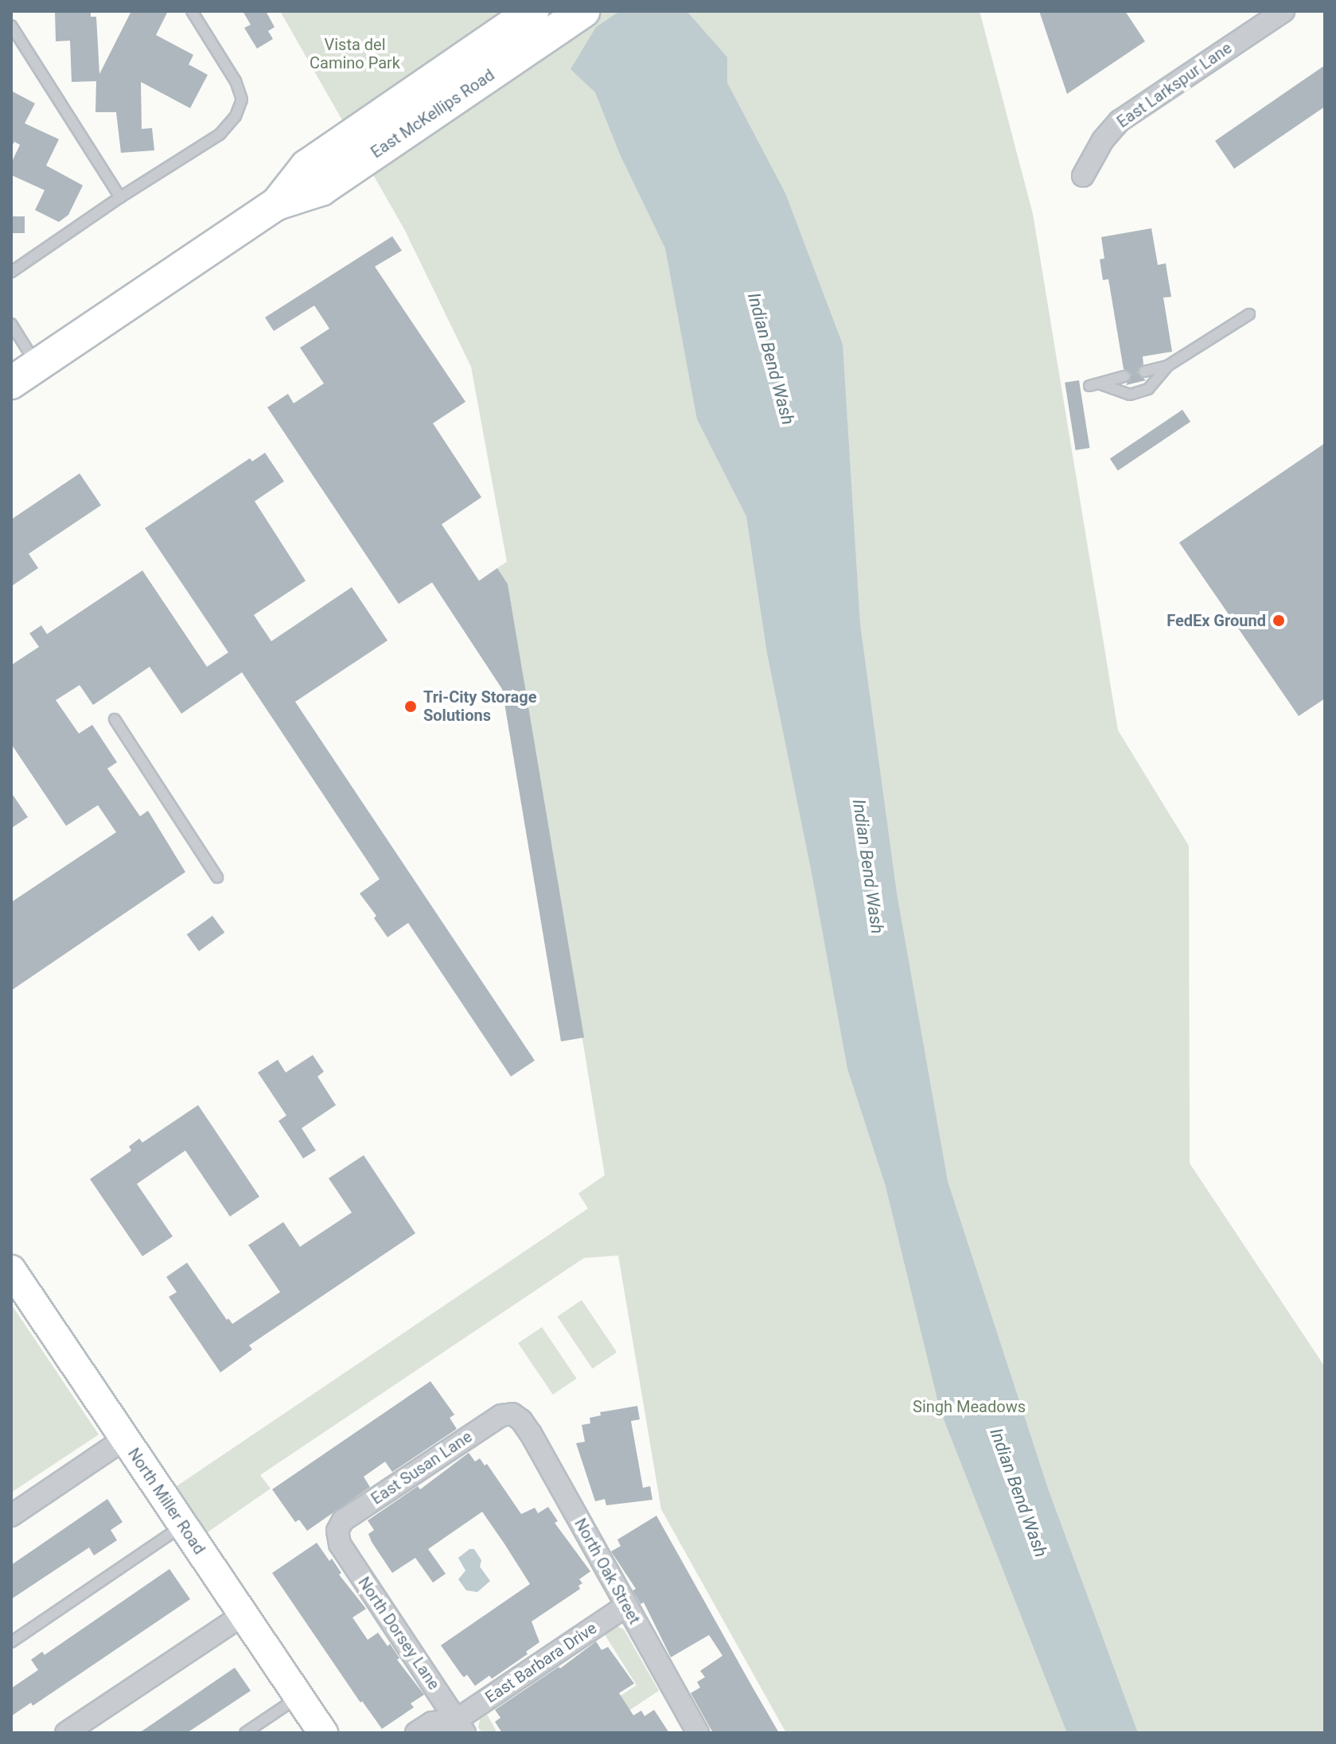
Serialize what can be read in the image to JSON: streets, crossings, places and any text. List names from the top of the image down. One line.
{"streets":{"main road":["East McKellips Road"],"street":["East Larkspur Lane","East Susan Lane","North Miller Road","North Oak Street","North Dorsey Lane","East Barbara Drive"]},"crossings":[["East Susan Lane","North Oak Street"],["East Susan Lane","North Dorsey Lane"],["North Oak Street","East Barbara Drive"],["North Dorsey Lane","East Barbara Drive"]],"water":["Indian Bend Wash"],"parks":["Vista del Camino Park","Singh Meadows"],"places":["FedEx Ground","Tri-City Storage Solutions"]}
